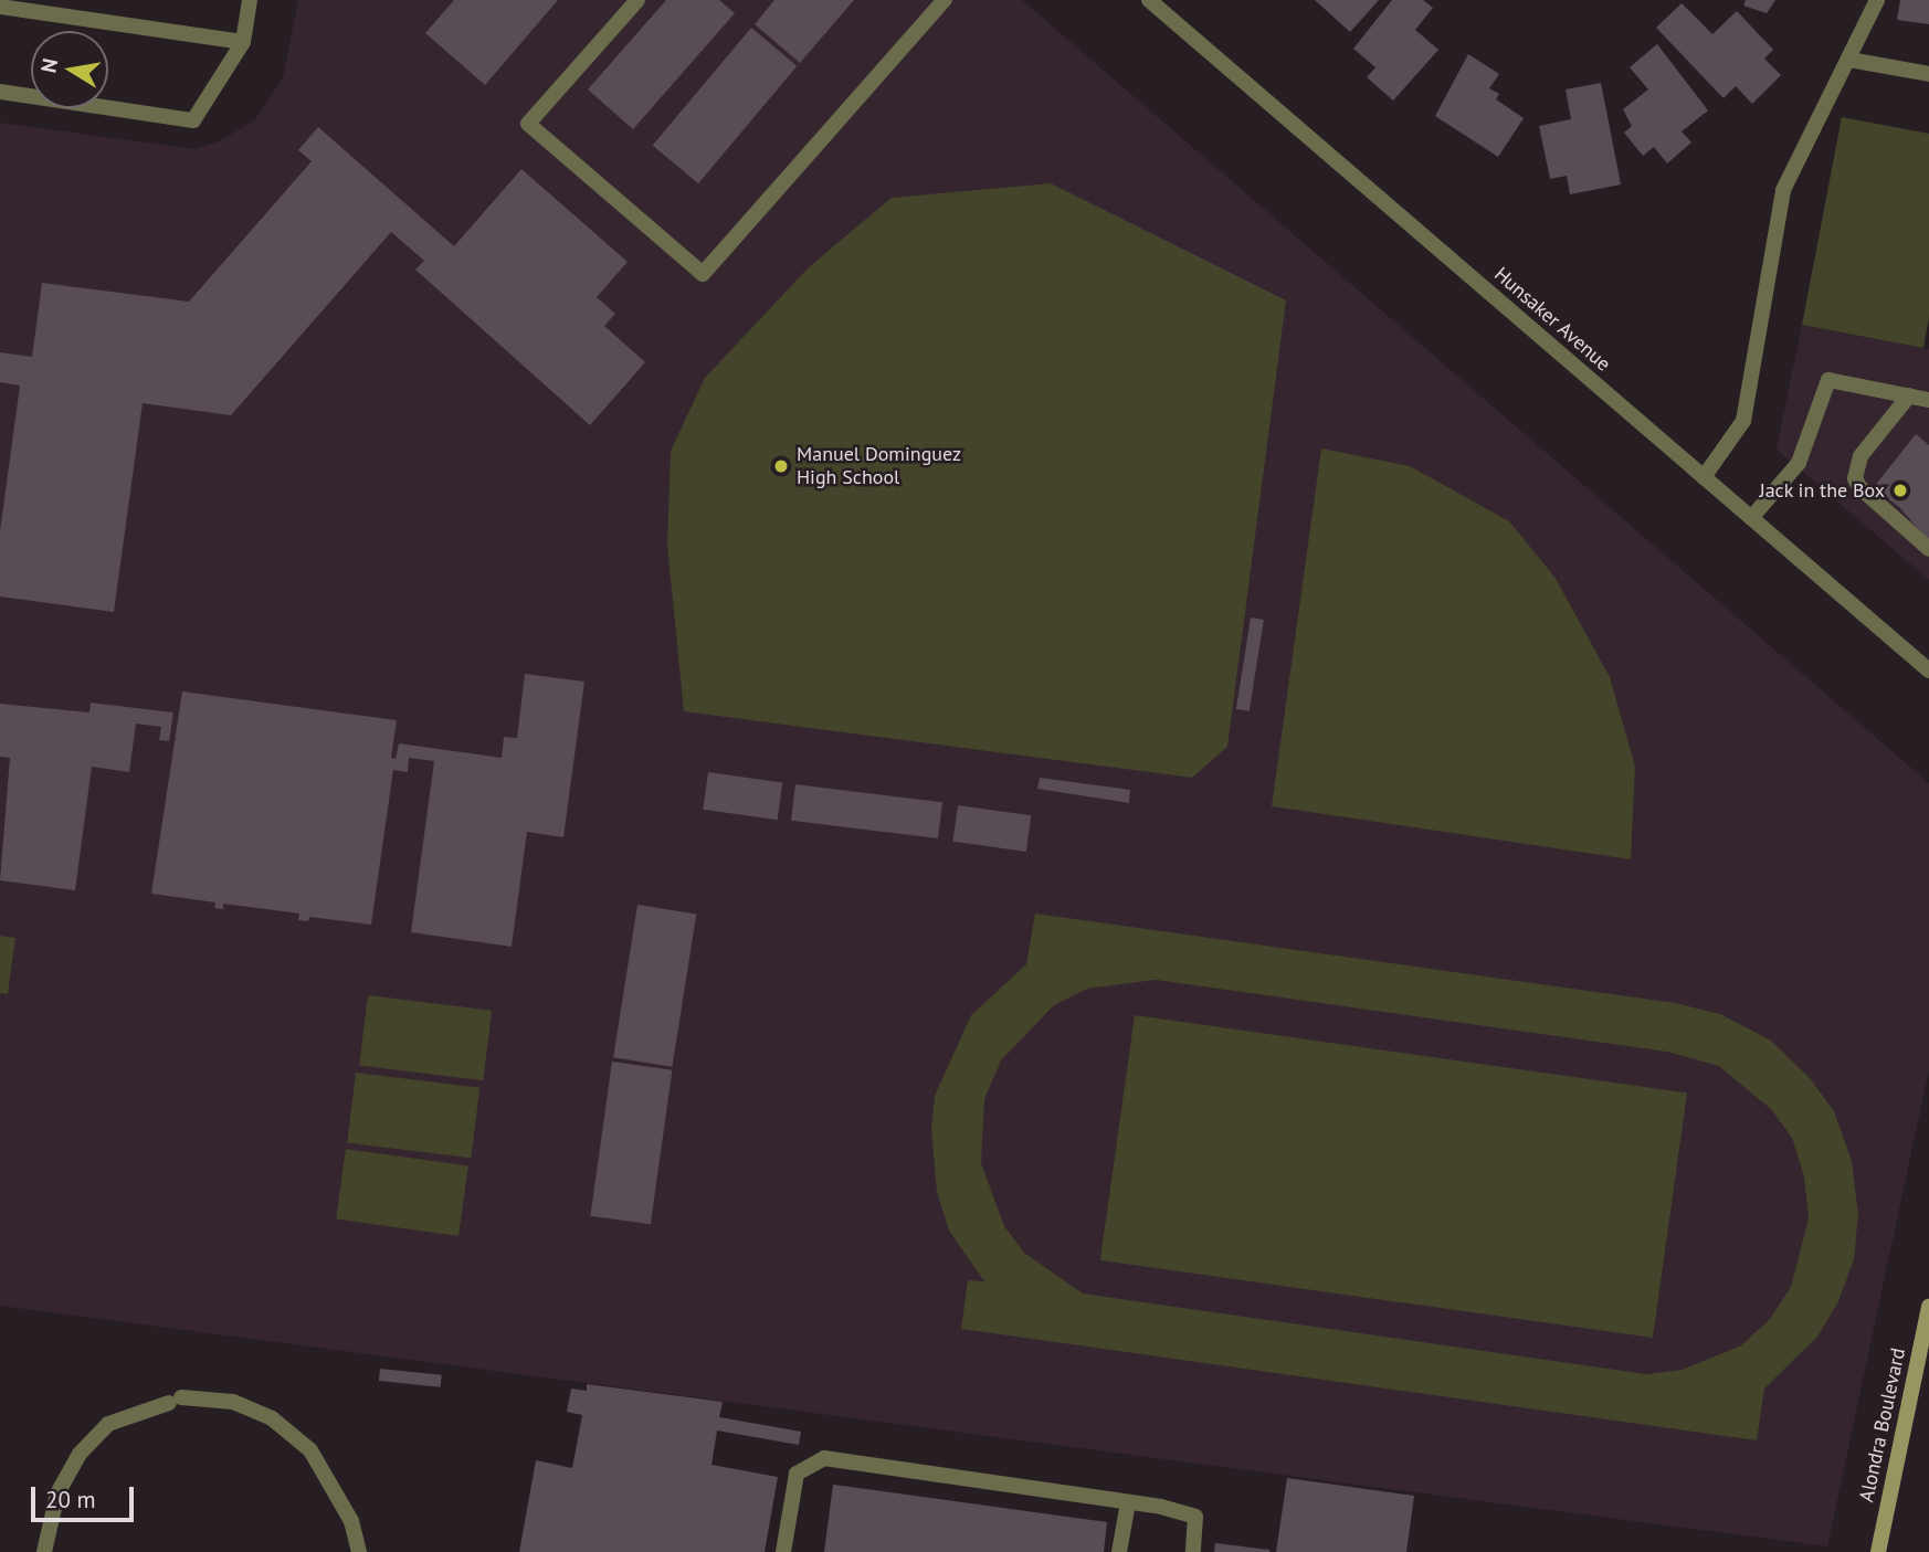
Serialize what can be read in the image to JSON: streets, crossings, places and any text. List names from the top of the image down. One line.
{"streets":{"main road":["Alondra Boulevard"],"street":["Hunsaker Avenue"]},"places":["Manuel Dominguez High School","Jack in the Box"],"scale_bar":"20 m","north":"left"}
